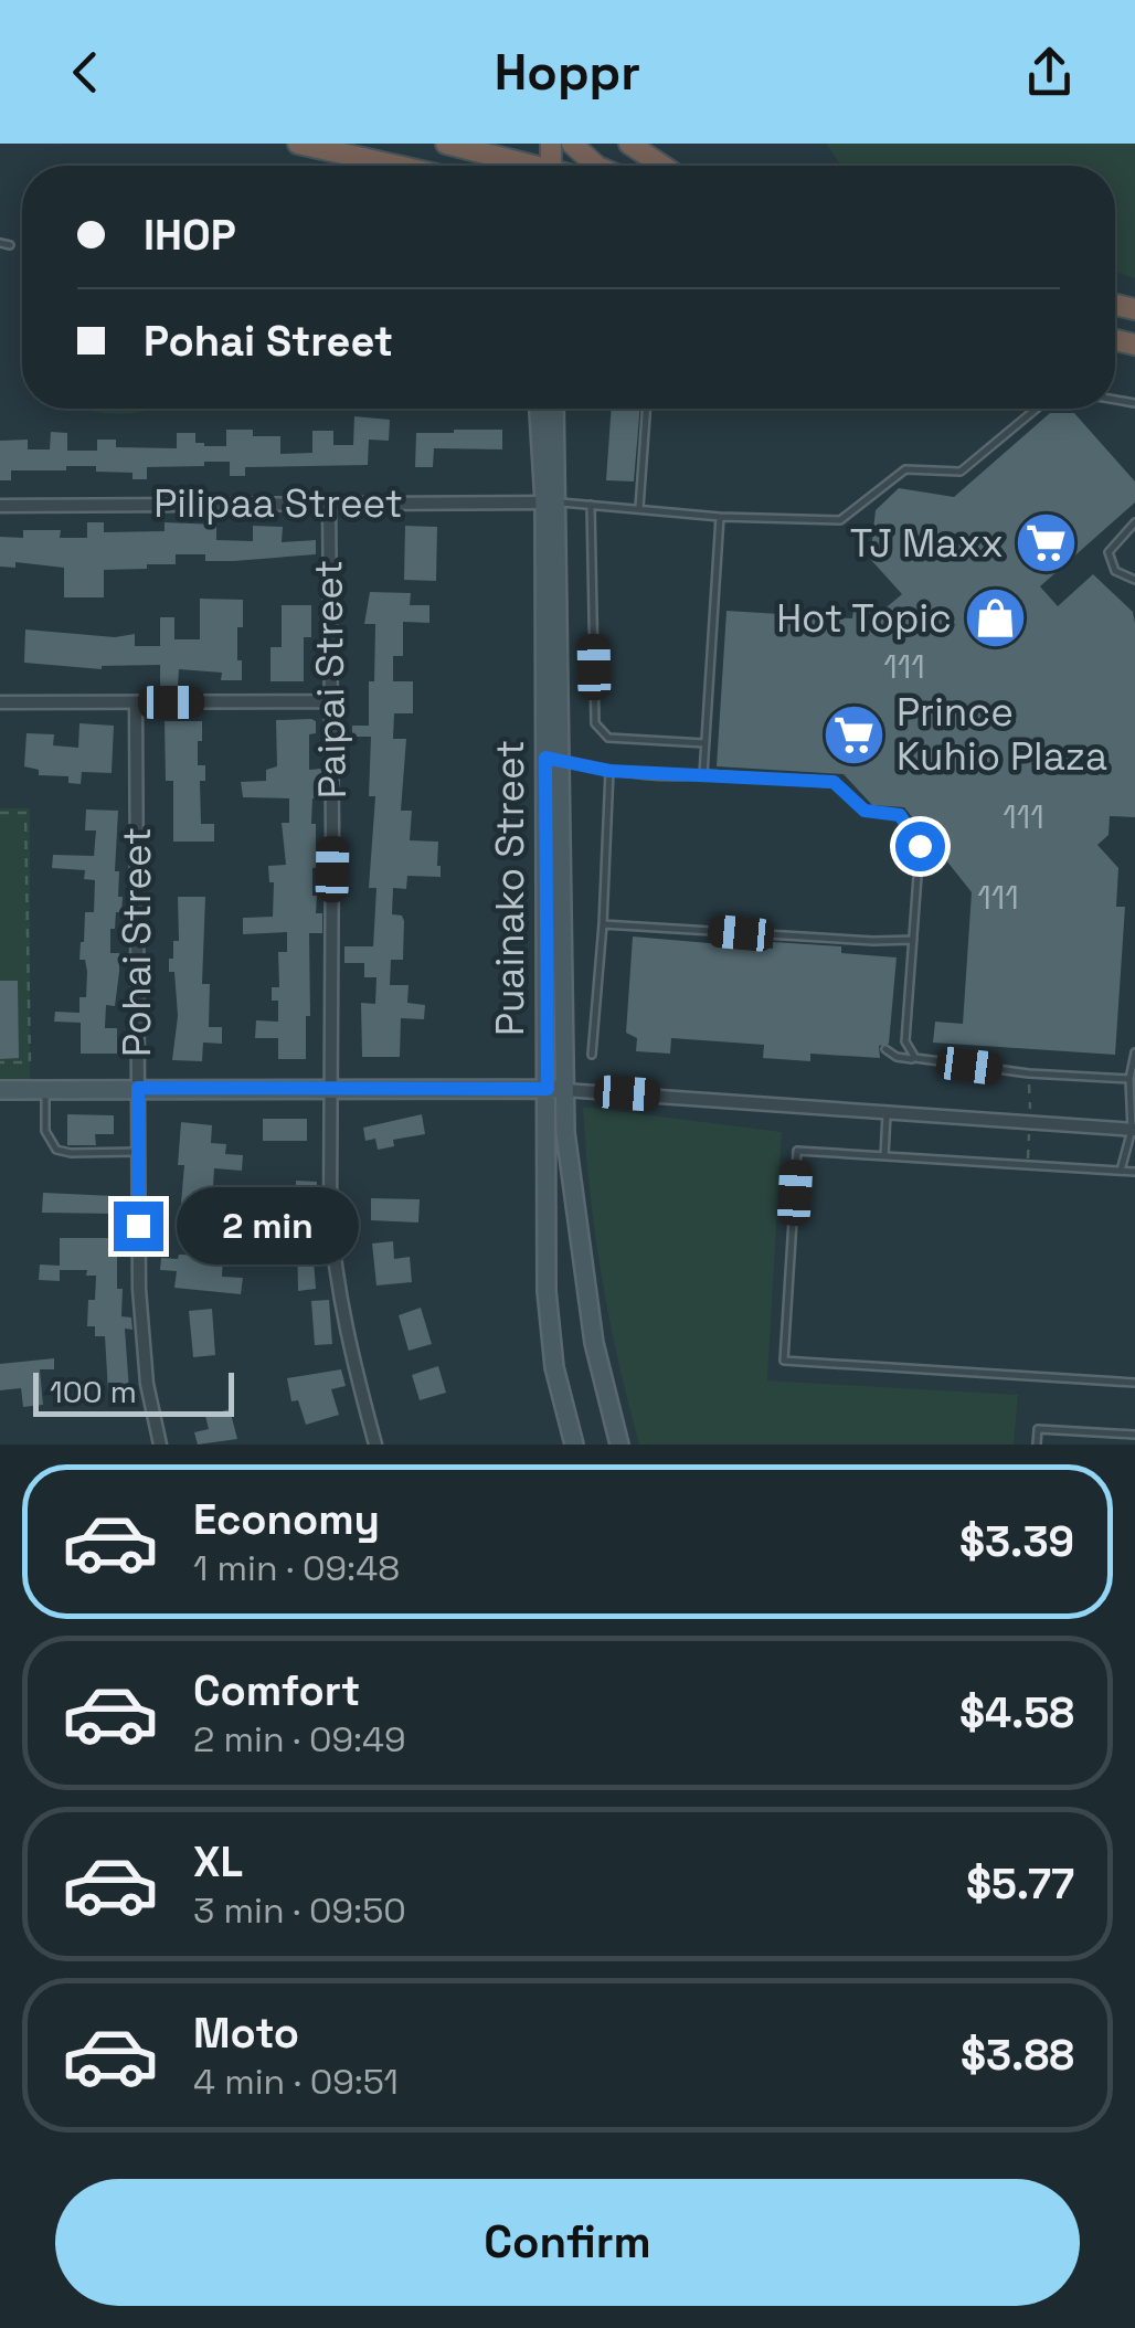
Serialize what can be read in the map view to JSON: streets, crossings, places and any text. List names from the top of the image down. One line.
{"streets":{"street":["Pilipaa Street","Paipai Street","Puainako Street","Pohai Street"]},"crossings":[["Pilipaa Street","Paipai Street"],["Pilipaa Street","Puainako Street"]],"places":{"supermarket":["TJ Maxx","Prince Kuhio Plaza"],"shop":["Hot Topic"]},"house_numbers":["111","111","111"],"scale_bar":"100 m","page":{"header":"Hoppr","banner":["IHOP","Pohai Street"],"bubble":"2 min","scale":"100 m","list":[{"name":"Economy","note":"1 min · 09:48","value":"$3.39"},{"name":"Comfort","note":"2 min · 09:49","value":"$4.58"},{"name":"XL","note":"3 min · 09:50","value":"$5.77"},{"name":"Moto","note":"4 min · 09:51","value":"$3.88"}],"buttons":"Confirm"}}
